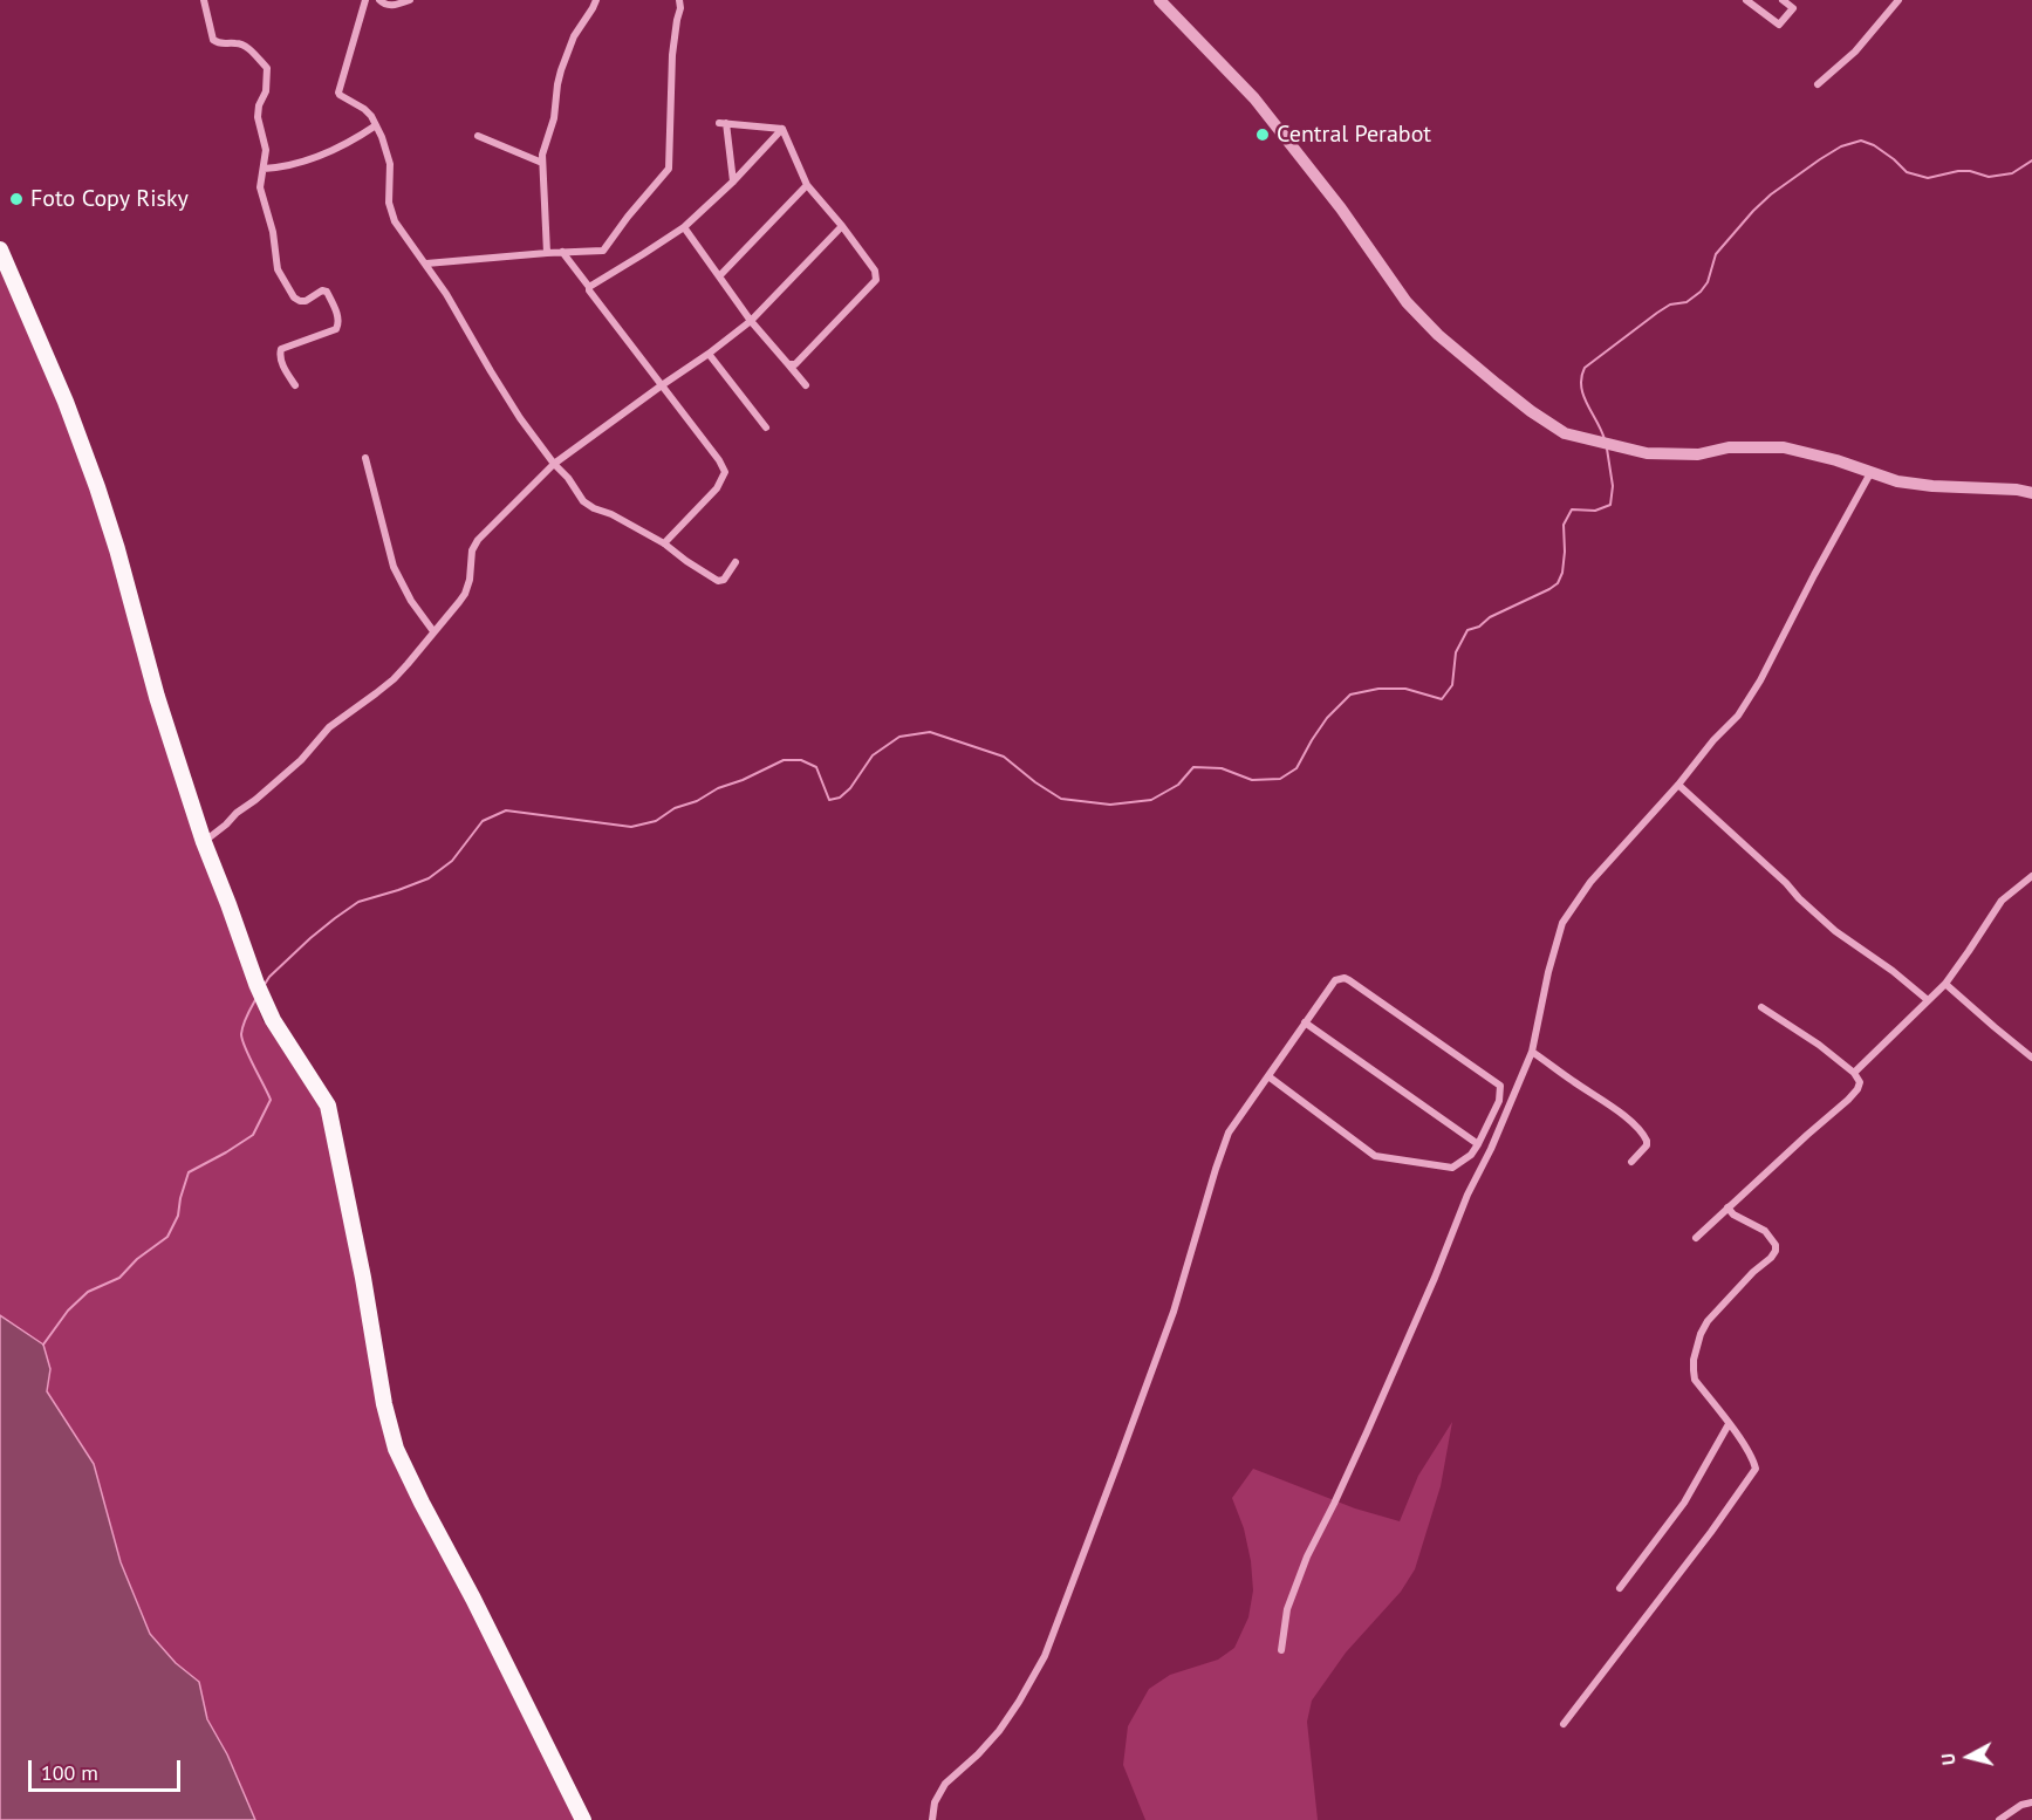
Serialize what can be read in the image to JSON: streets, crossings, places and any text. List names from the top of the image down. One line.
{"places":["Central Perabot","Foto Copy Risky"],"scale_bar":"100 m","north":"left"}
